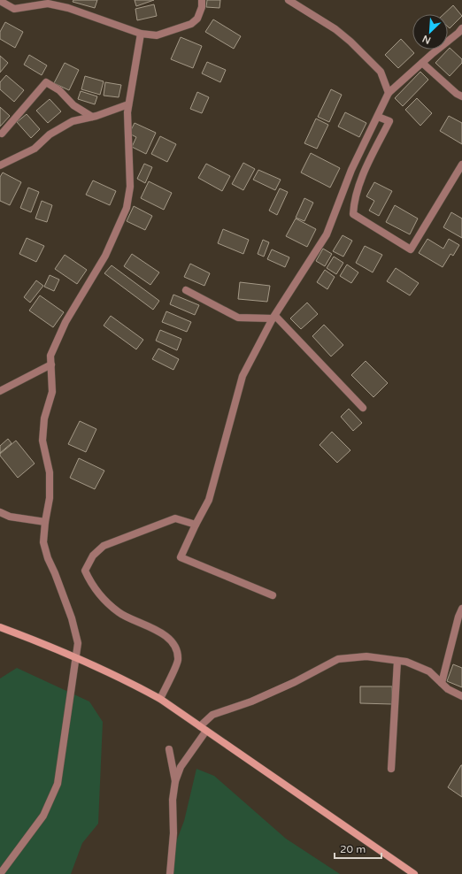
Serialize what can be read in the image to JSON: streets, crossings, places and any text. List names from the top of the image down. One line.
{"scale_bar":"20 m","north":"bottom left"}
